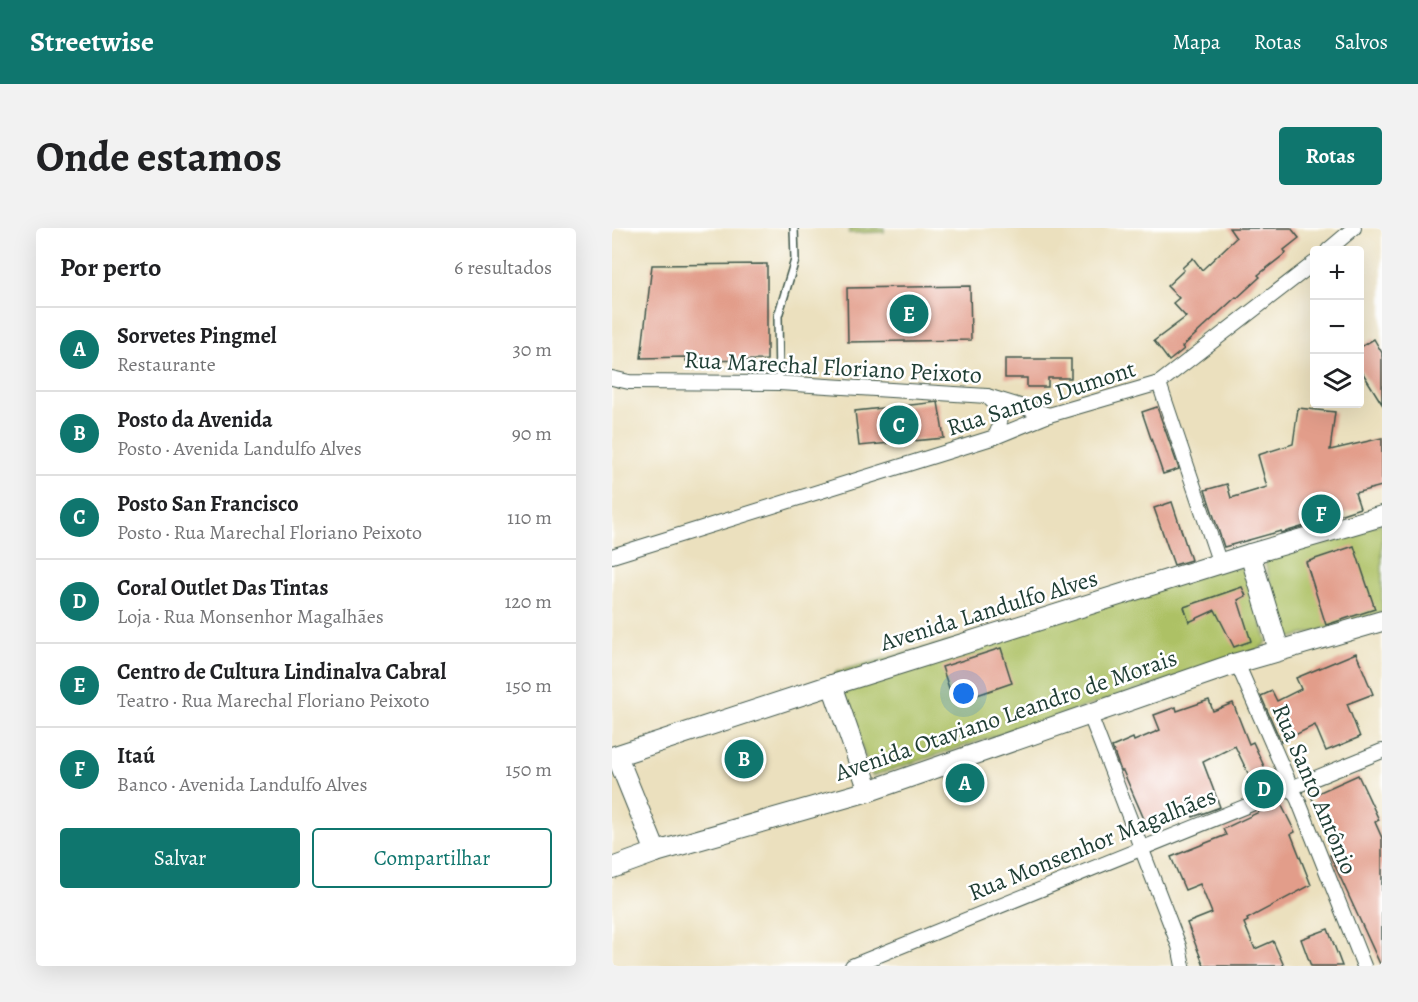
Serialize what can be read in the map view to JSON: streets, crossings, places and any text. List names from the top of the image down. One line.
{"streets":{"street":["Rua Marechal Floriano Peixoto","Rua Santos Dumont","Avenida Landulfo Alves","Avenida Otaviano Leandro de Morais","Rua Santo Antônio","Rua Monsenhor Magalhães"]},"crossings":[["Rua Marechal Floriano Peixoto","Rua Santos Dumont"],["Avenida Otaviano Leandro de Morais","Rua Santo Antônio"],["Rua Santo Antônio","Rua Monsenhor Magalhães"]],"page":{"header":"Streetwise","nav":["Mapa","Rotas","Salvos"],"buttons":["Rotas",["Salvar","Compartilhar"]],"title":"Onde estamos","heading":["Por perto","6 resultados"],"map_buttons":["+","−"],"pins":["E","C","F","B","A","D"],"list":[{"mark":"A","name":"Sorvetes Pingmel","note":"Restaurante","value":"30 m"},{"mark":"B","name":"Posto da Avenida","note":"Posto · Avenida Landulfo Alves","value":"90 m"},{"mark":"C","name":"Posto San Francisco","note":"Posto · Rua Marechal Floriano Peixoto","value":"110 m"},{"mark":"D","name":"Coral Outlet Das Tintas","note":"Loja · Rua Monsenhor Magalhães","value":"120 m"},{"mark":"E","name":"Centro de Cultura Lindinalva Cabral","note":"Teatro · Rua Marechal Floriano Peixoto","value":"150 m"},{"mark":"F","name":"Itaú","note":"Banco · Avenida Landulfo Alves","value":"150 m"}]}}
